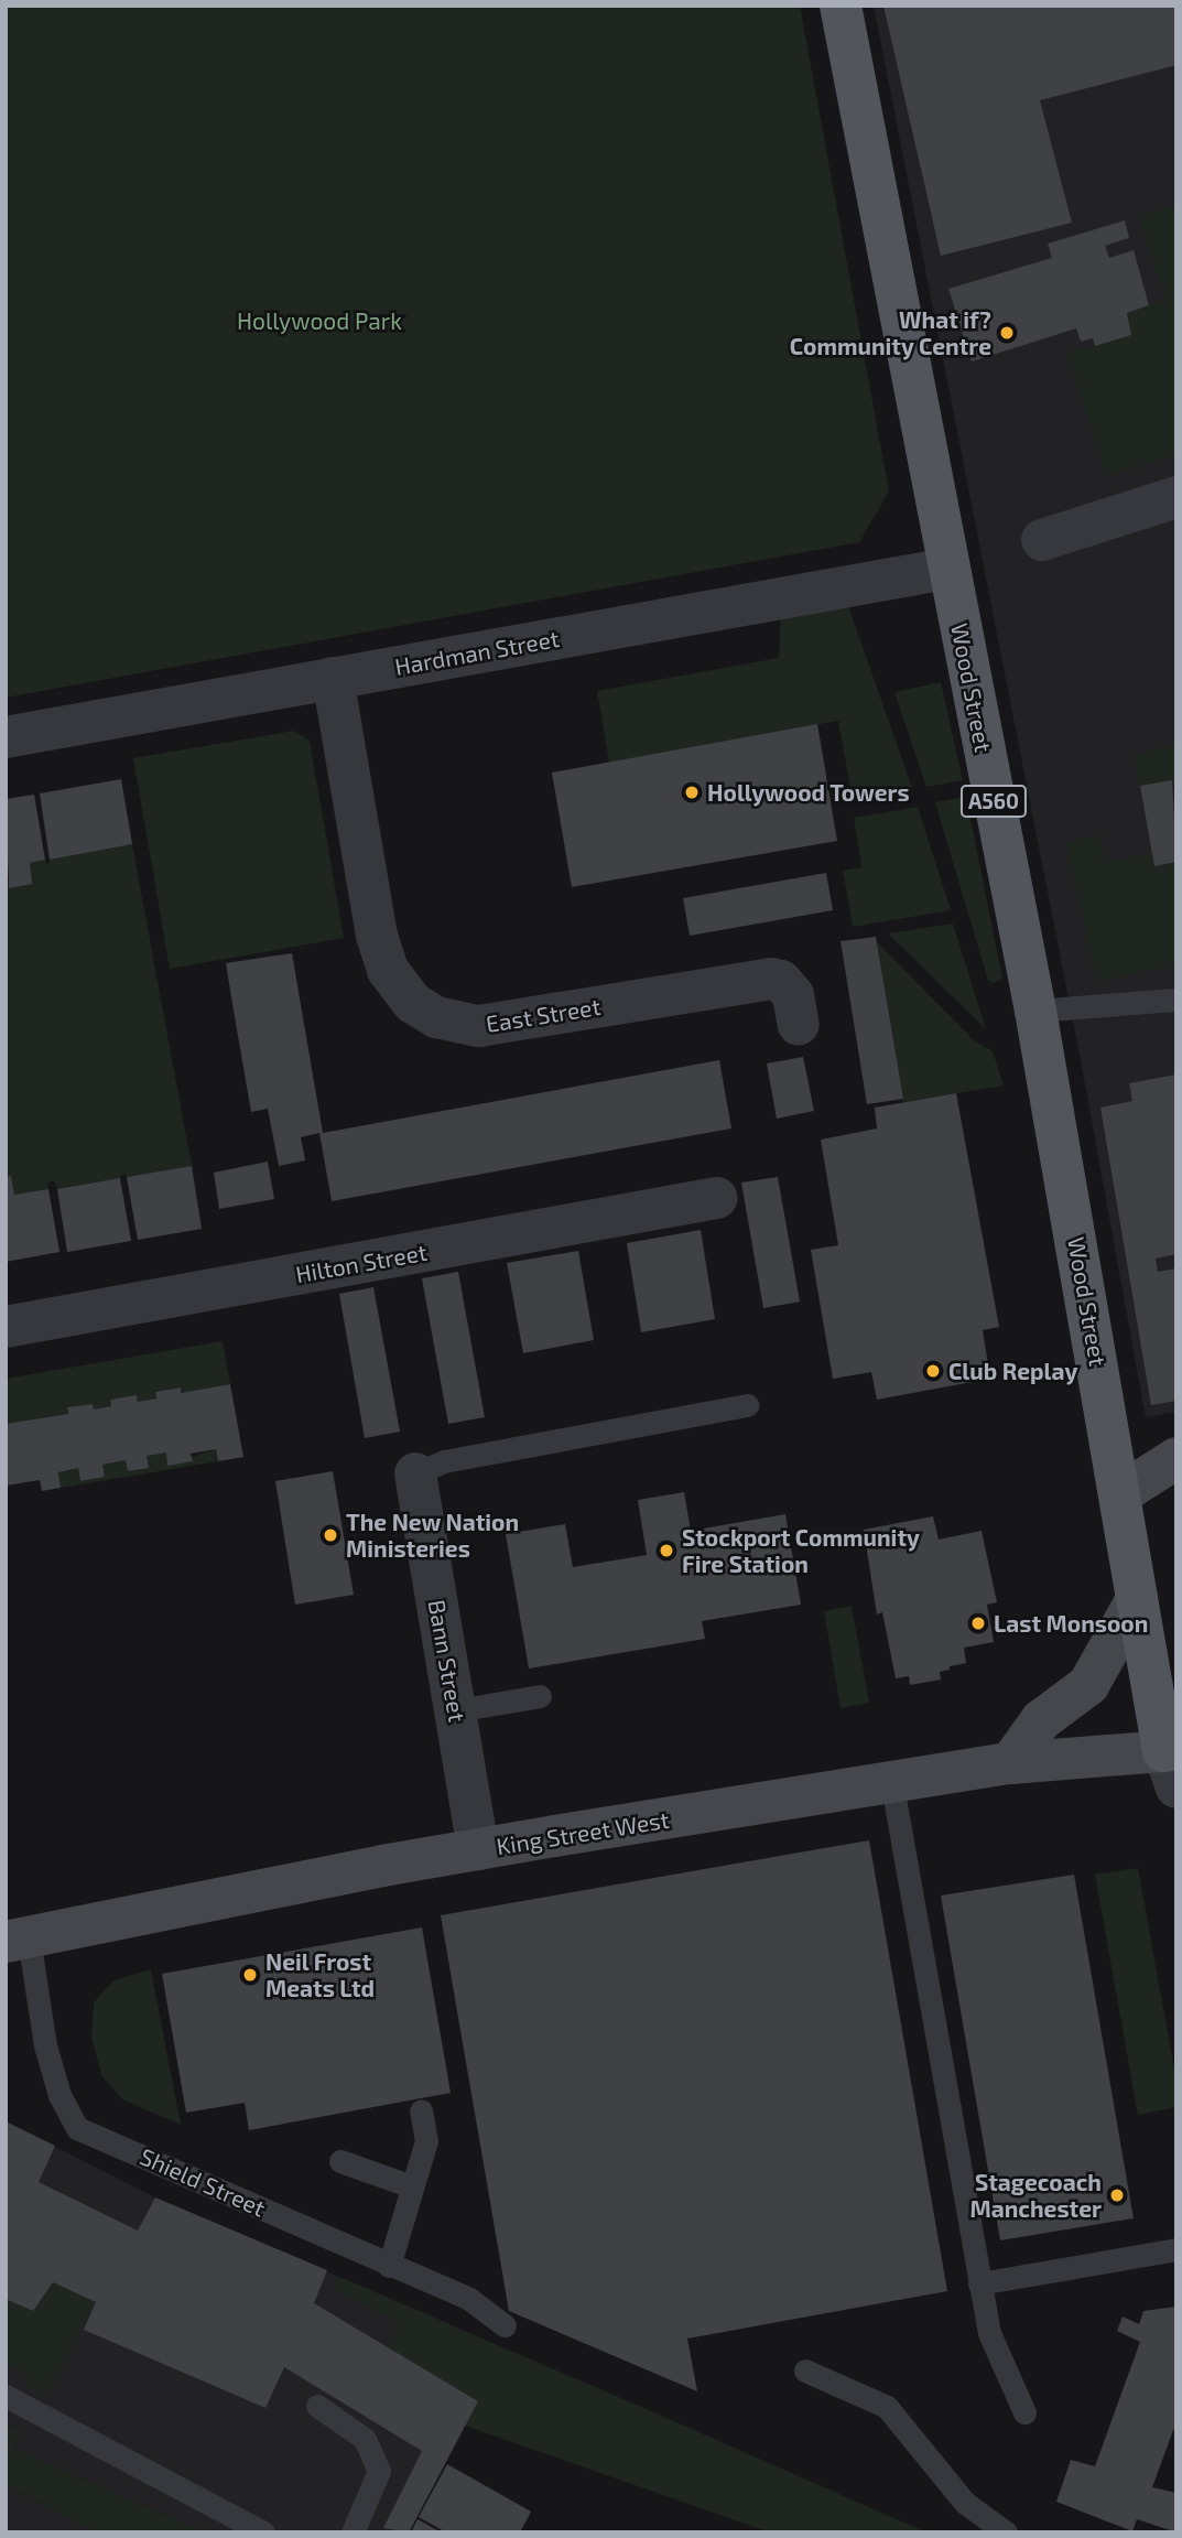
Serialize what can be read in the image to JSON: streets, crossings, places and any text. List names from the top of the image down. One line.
{"streets":{"main road":["Wood Street","A560","King Street West"],"street":["Hardman Street","East Street","Hilton Street","Bann Street"],"lane":["Shield Street"]},"crossings":[["Hardman Street","Wood Street"],["Hardman Street","East Street"],["Wood Street","King Street West"],["Bann Street","King Street West"],["King Street West","Shield Street"]],"parks":["Hollywood Park"],"places":["What if? Community Centre","Hollywood Towers","Club Replay","The New Nation Ministeries","Stockport Community Fire Station","Last Monsoon","Neil Frost Meats Ltd","Stagecoach Manchester"]}
